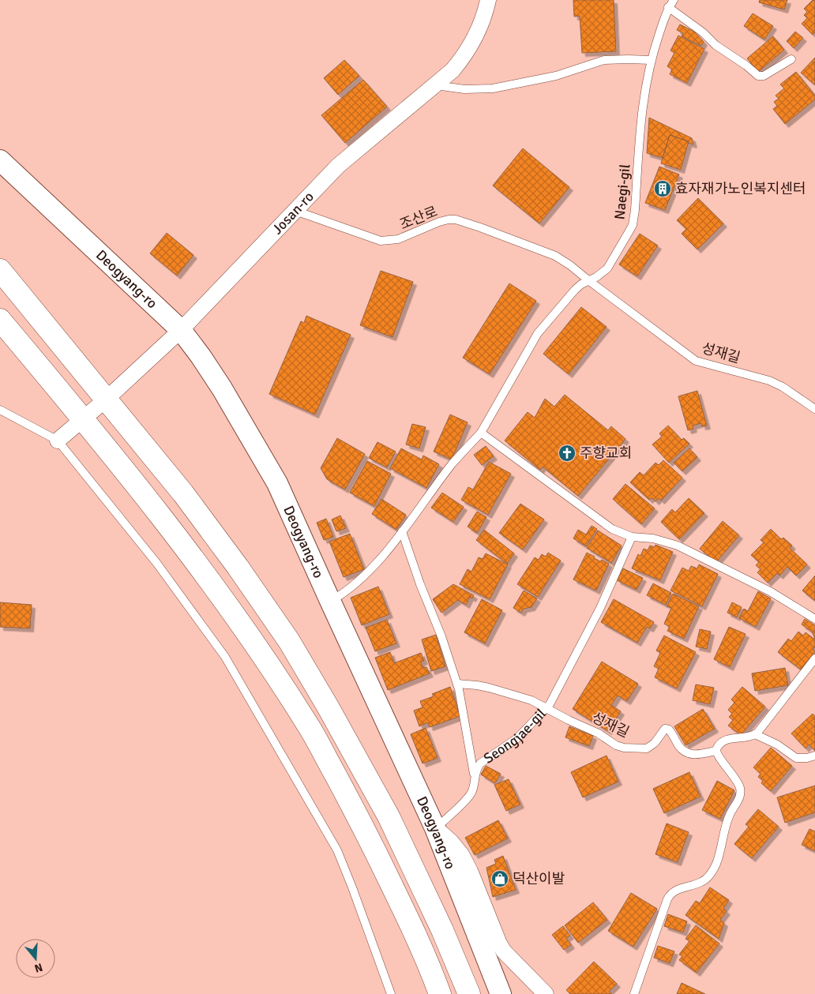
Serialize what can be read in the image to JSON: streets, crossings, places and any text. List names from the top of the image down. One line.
{"streets":{"street":["Josan-ro","Deogyang-ro"],"lane":["Naegi-gil","조산로","성재길","Seongjae-gil"]},"crossings":[["Naegi-gil","조산로"],["Naegi-gil","성재길"],["Josan-ro","조산로"],["Josan-ro","Deogyang-ro"],["조산로","성재길"],["Deogyang-ro","Seongjae-gil"],["성재길","Seongjae-gil"]],"places":{"building":["효자재가노인복지센터"],"church":["주향교회"],"shop":["덕산이발"]},"north":"bottom"}
